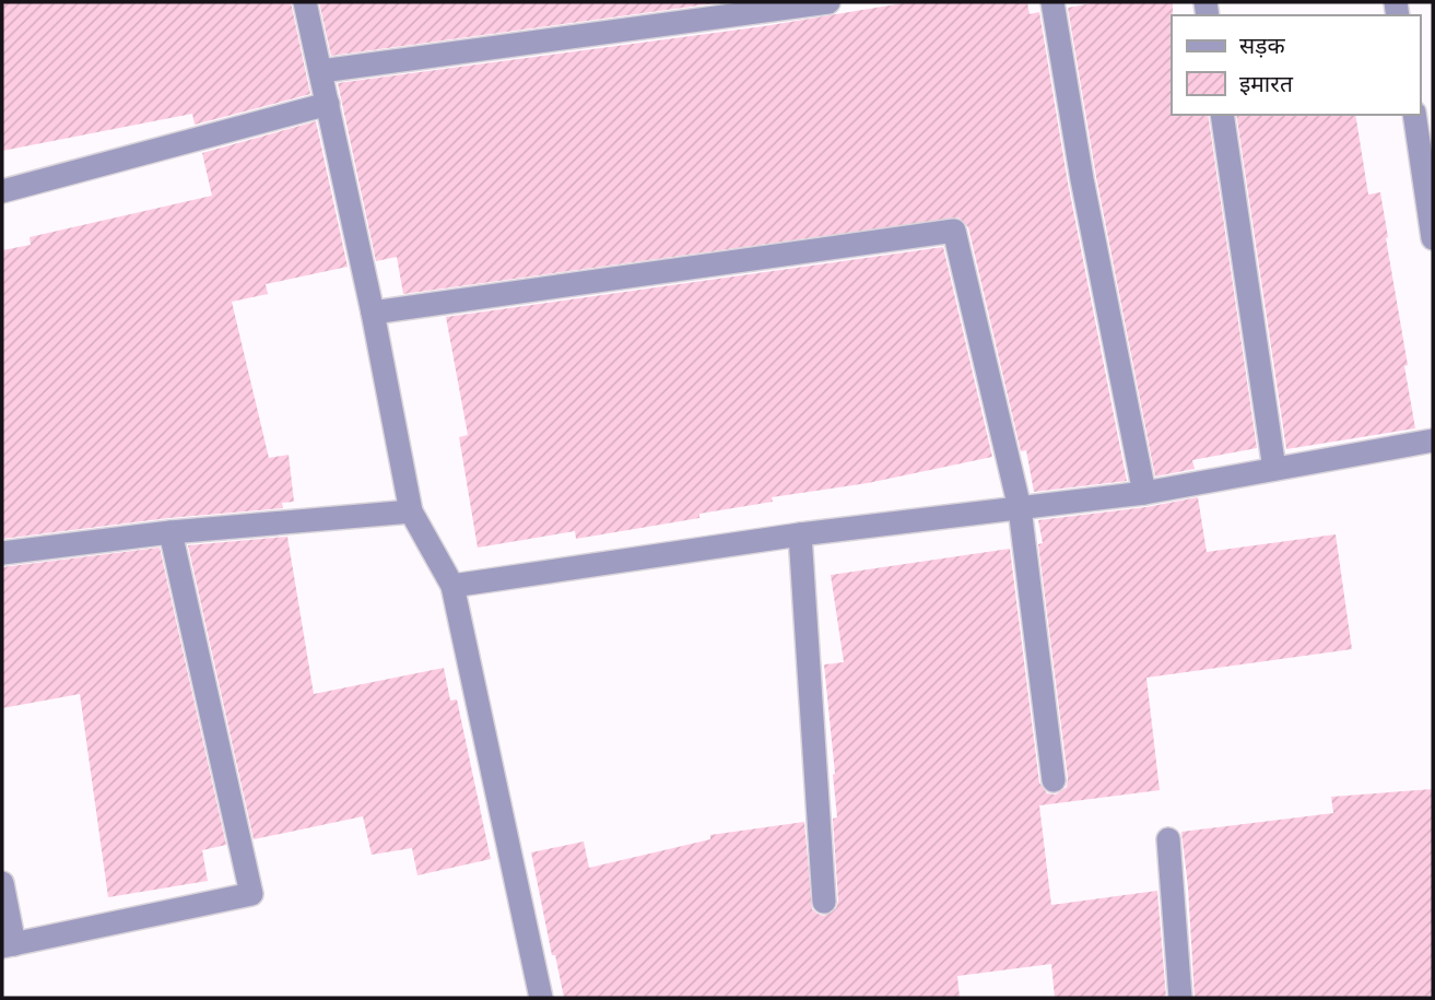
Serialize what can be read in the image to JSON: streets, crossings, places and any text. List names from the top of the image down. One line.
{"legend":["सड़क","इमारत"]}
